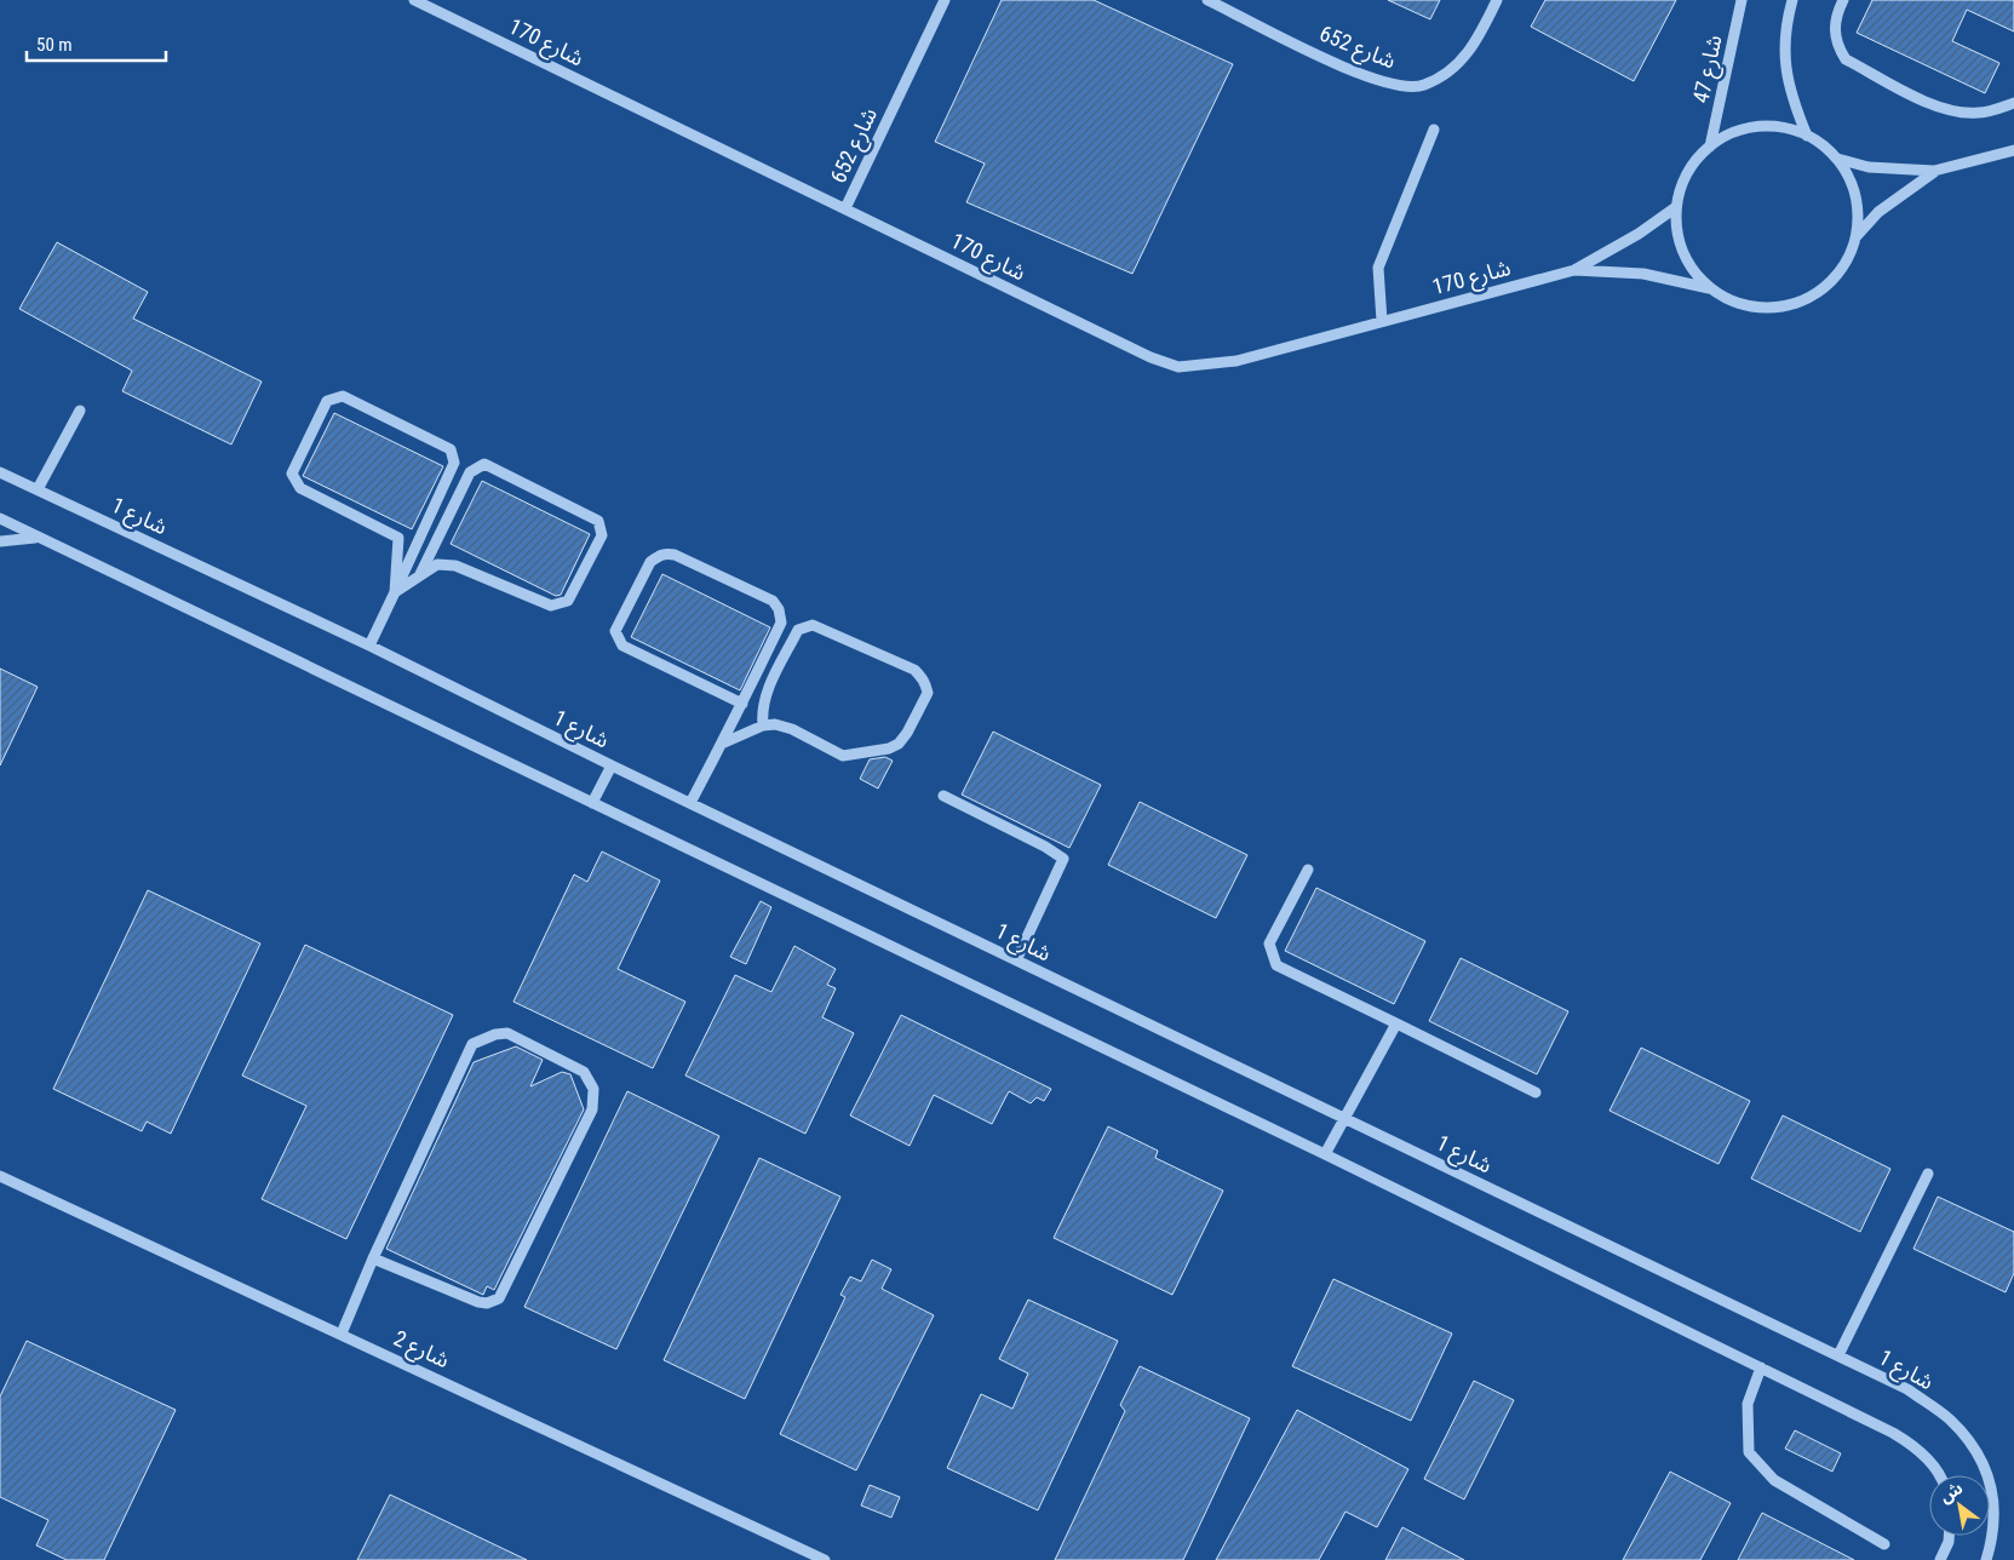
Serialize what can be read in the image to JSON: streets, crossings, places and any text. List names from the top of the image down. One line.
{"streets":{"street":["شارع 170","شارع 652","شارع 47","شارع 1","شارع 2"]},"crossings":[["شارع 170","شارع 652"],["شارع 170","شارع 47"]],"scale_bar":"50 m","north":"top left"}
